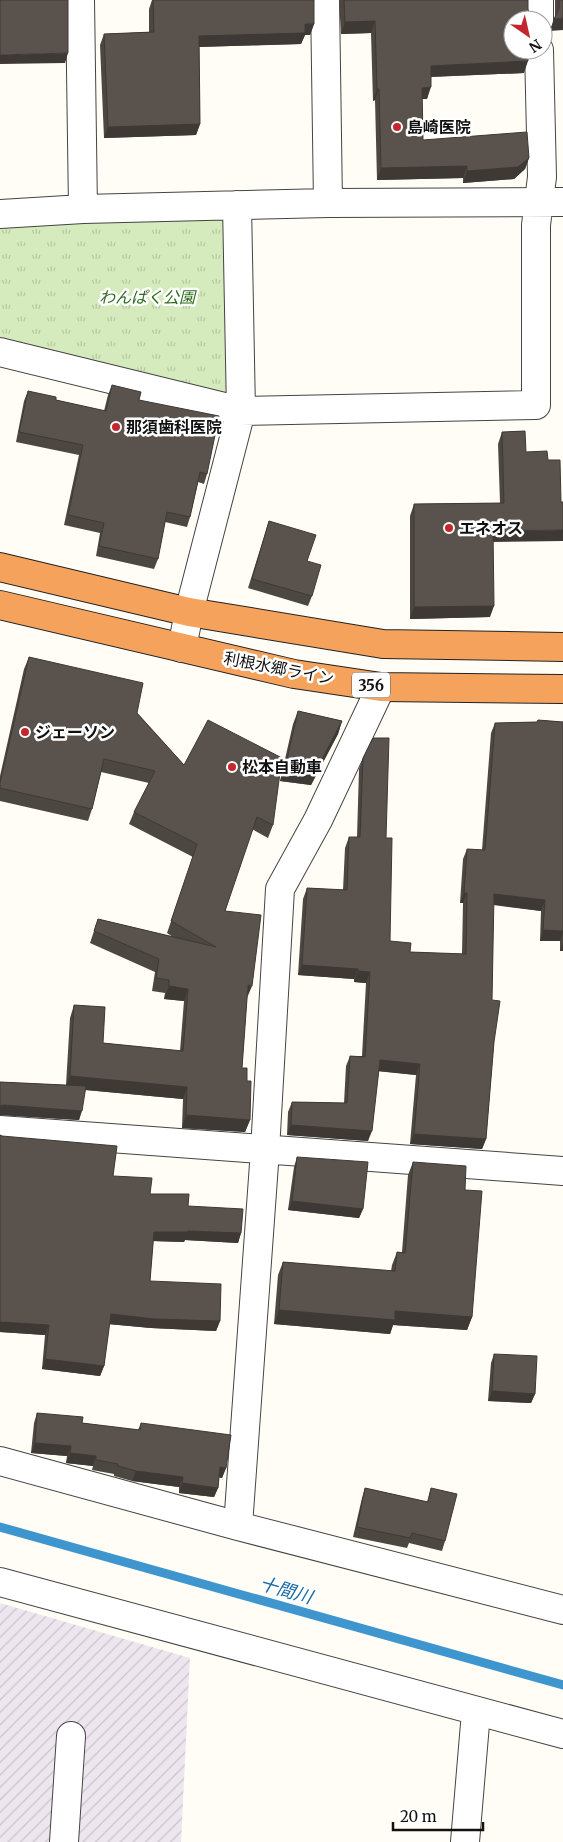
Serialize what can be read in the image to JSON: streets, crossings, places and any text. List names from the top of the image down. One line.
{"streets":{"highway":["利根水郷ライン","356"]},"water":["十間川"],"parks":["わんぱく公園"],"places":["島崎医院","那須歯科医院","エネオス","ジェーソン","松本自動車"],"scale_bar":"20 m","north":"bottom right"}
